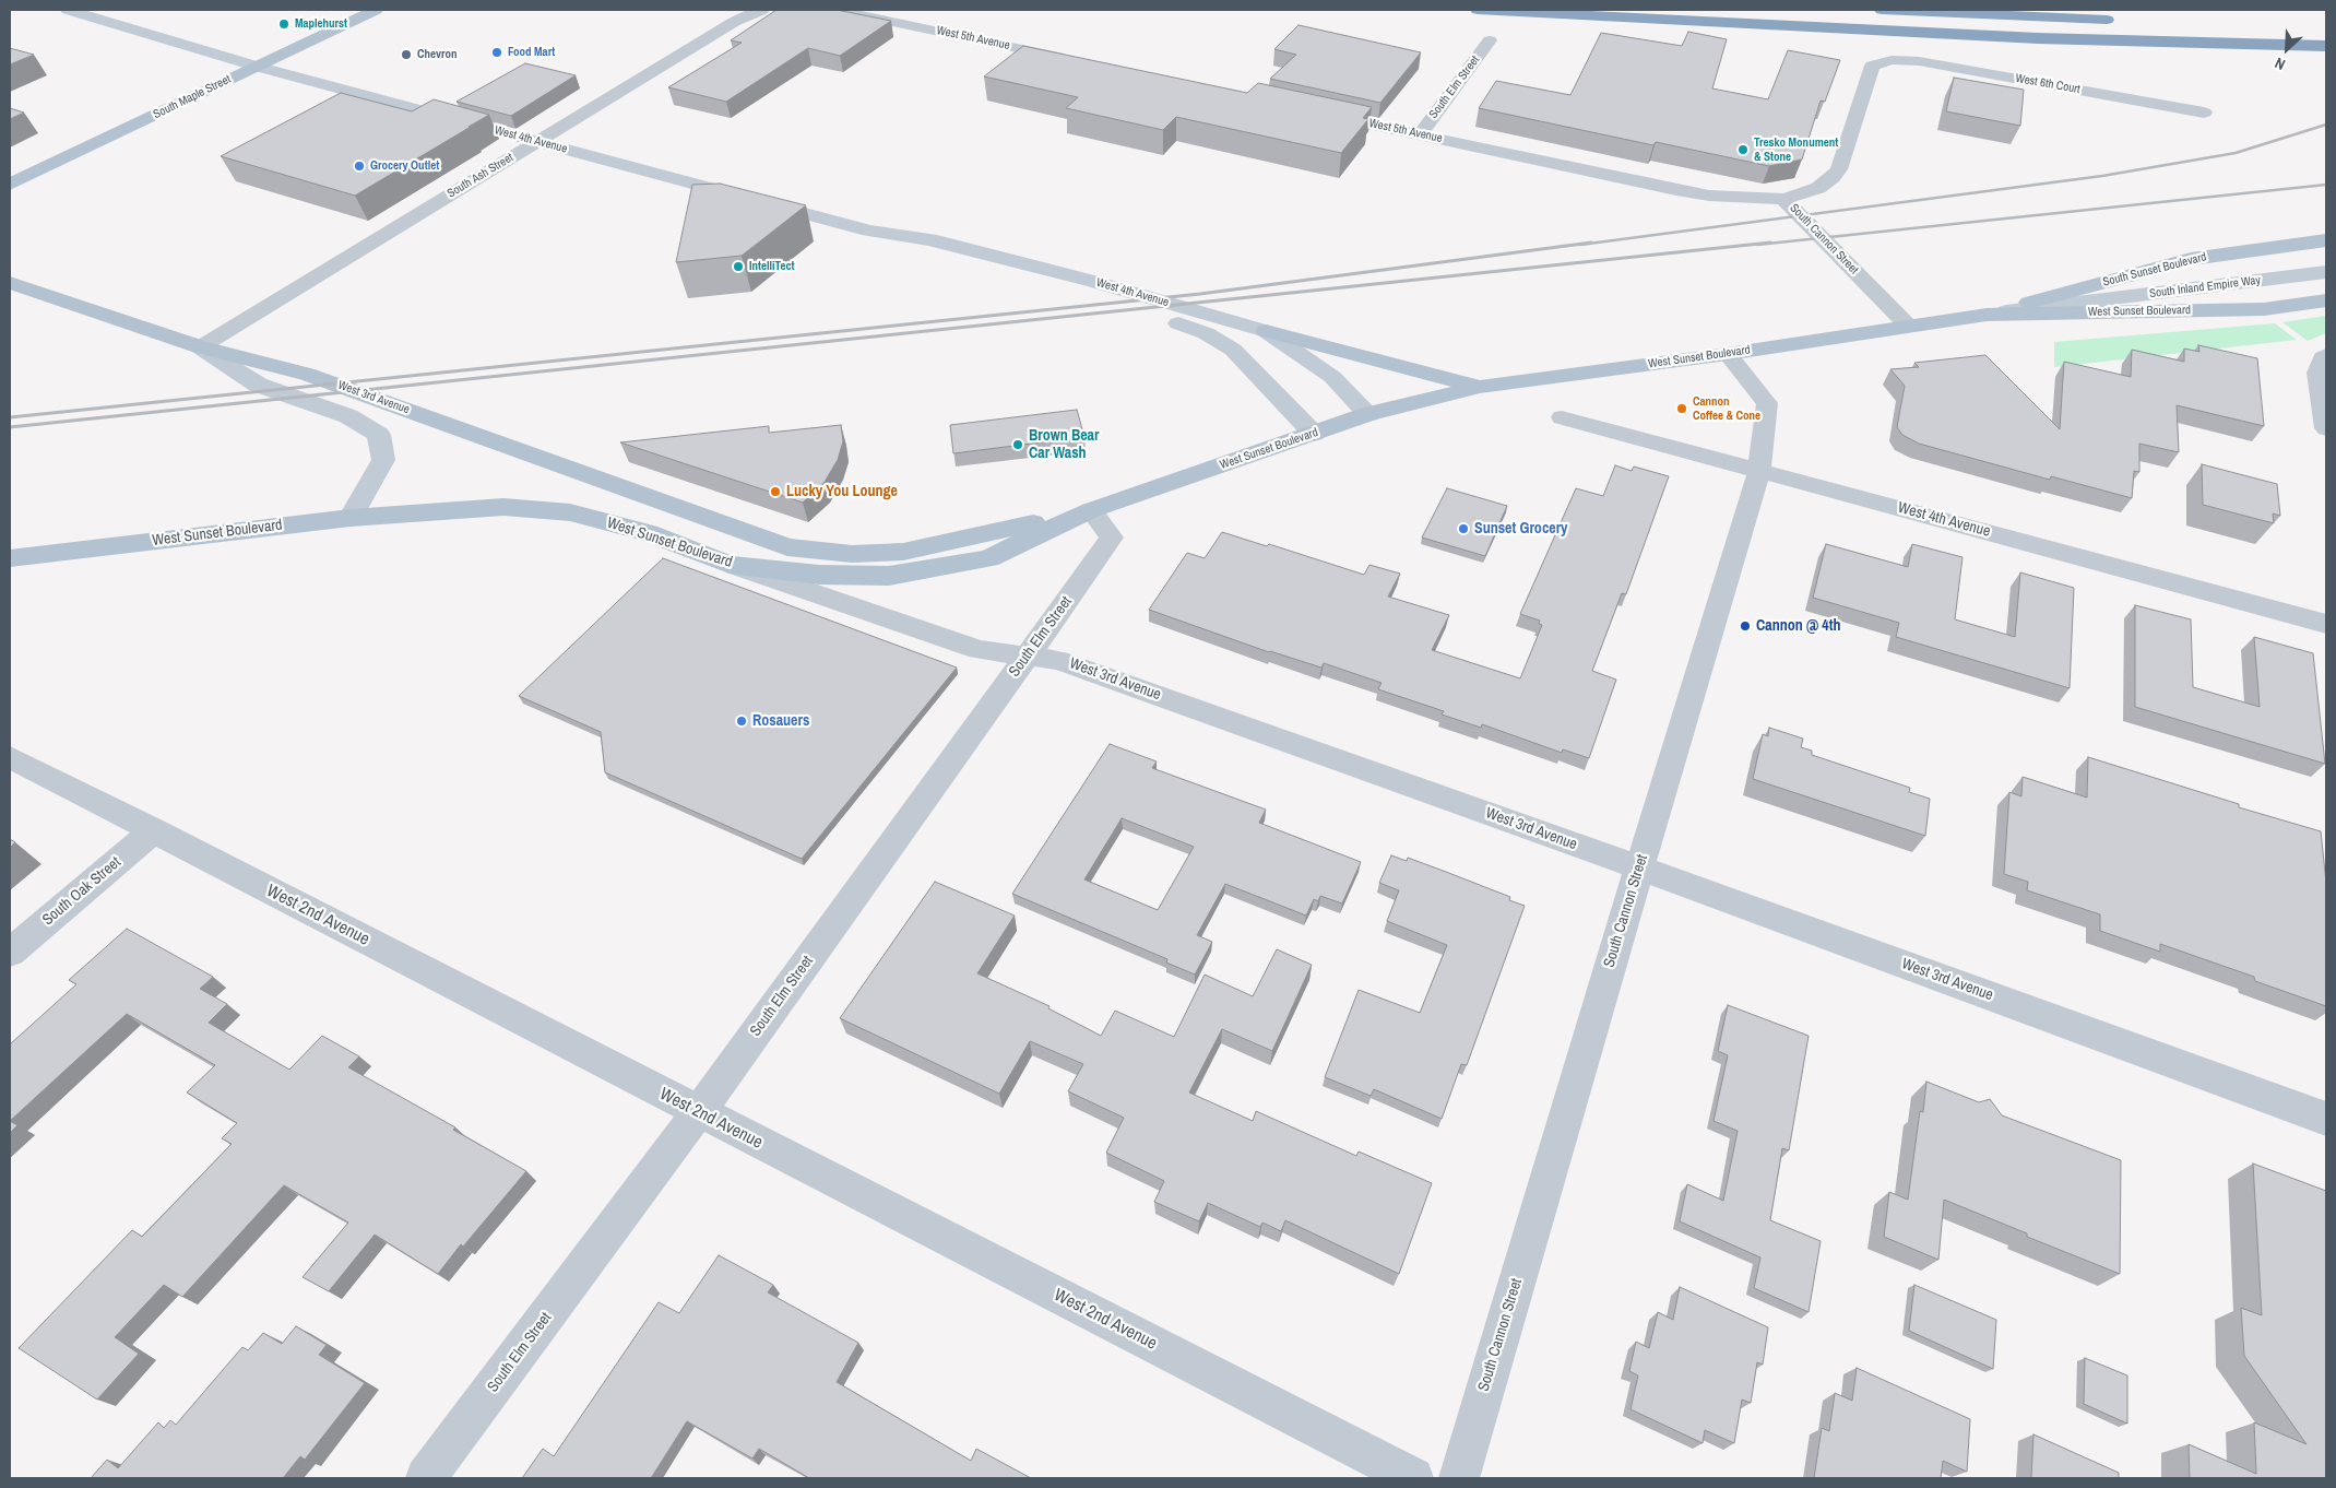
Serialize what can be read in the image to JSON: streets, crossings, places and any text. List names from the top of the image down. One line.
{"streets":{"main road":["South Maple Street","South Sunset Boulevard","West Sunset Boulevard","West 3rd Avenue"],"street":["West 5th Avenue","West 6th Court","South Elm Street","West 4th Avenue","South Ash Street","South Cannon Street","South Inland Empire Way","South Oak Street","West 2nd Avenue"]},"crossings":[["West 5th Avenue","South Elm Street"],["West 5th Avenue","South Cannon Street"],["West 6th Court","South Cannon Street"],["South Elm Street","West Sunset Boulevard"],["South Elm Street","West 3rd Avenue"],["South Elm Street","West 2nd Avenue"],["South Maple Street","West 4th Avenue"],["West 4th Avenue","South Ash Street"],["West 4th Avenue","South Cannon Street"],["West 4th Avenue","West Sunset Boulevard"],["South Ash Street","West 3rd Avenue"],["South Cannon Street","West Sunset Boulevard"],["South Cannon Street","West 3rd Avenue"],["South Sunset Boulevard","South Inland Empire Way"],["South Sunset Boulevard","West Sunset Boulevard"],["South Inland Empire Way","West Sunset Boulevard"],["West Sunset Boulevard","West 3rd Avenue"],["South Oak Street","West 2nd Avenue"]],"places":["Maplehurst","Food Mart","Chevron","Tresko Monument & Stone","Grocery Outlet","IntelliTect","Cannon Coffee & Cone","Brown Bear Car Wash","Lucky You Lounge","Sunset Grocery","Cannon @ 4th","Rosauers"],"north":"bottom left"}
